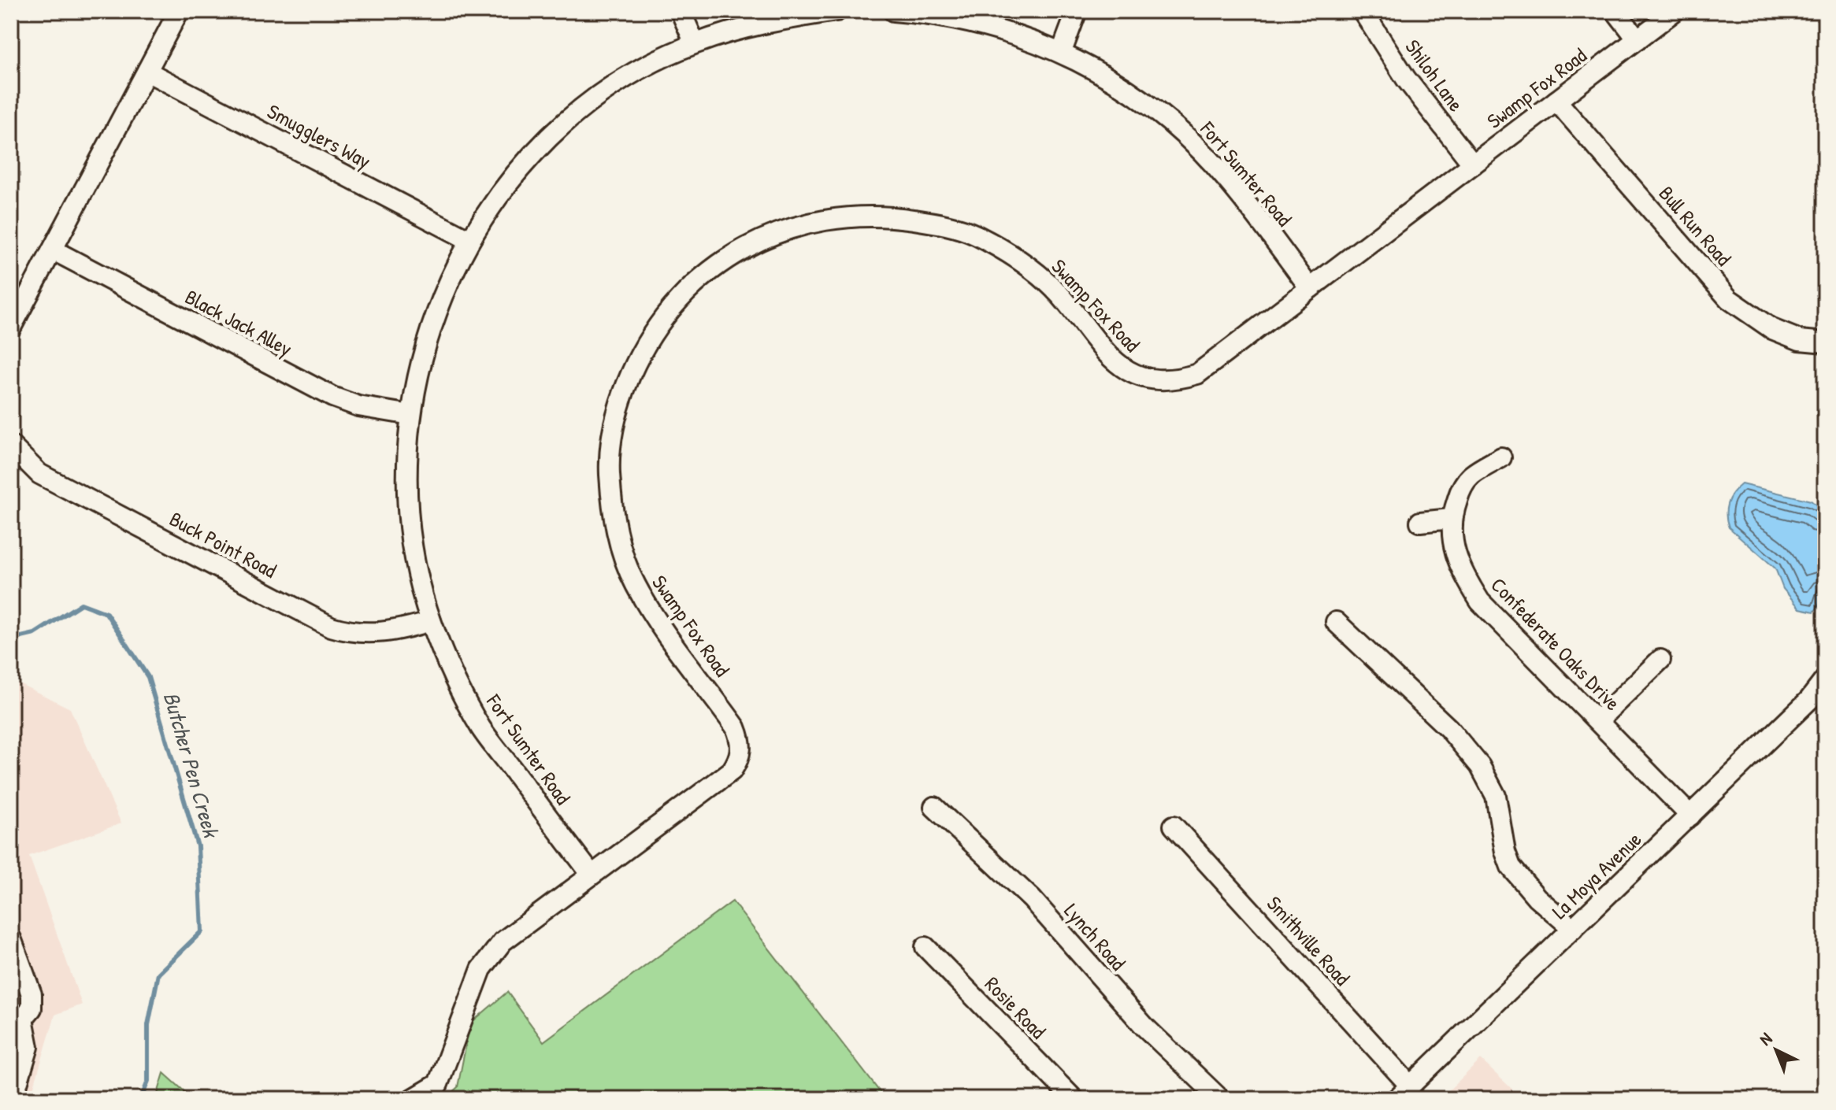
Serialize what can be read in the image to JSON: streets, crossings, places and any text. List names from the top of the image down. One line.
{"streets":{"street":["Shiloh Lane","Swamp Fox Road","Smugglers Way","Fort Sumter Road","Bull Run Road","Black Jack Alley","Buck Point Road","Confederate Oaks Drive","La Moya Avenue","Lynch Road","Smithville Road","Rosie Road"]},"crossings":[["Shiloh Lane","Swamp Fox Road"],["Swamp Fox Road","Fort Sumter Road"],["Swamp Fox Road","Bull Run Road"],["Smugglers Way","Fort Sumter Road"],["Fort Sumter Road","Black Jack Alley"],["Fort Sumter Road","Buck Point Road"],["Confederate Oaks Drive","La Moya Avenue"],["La Moya Avenue","Smithville Road"]],"water":["Butcher Pen Creek"],"north":"top left"}
